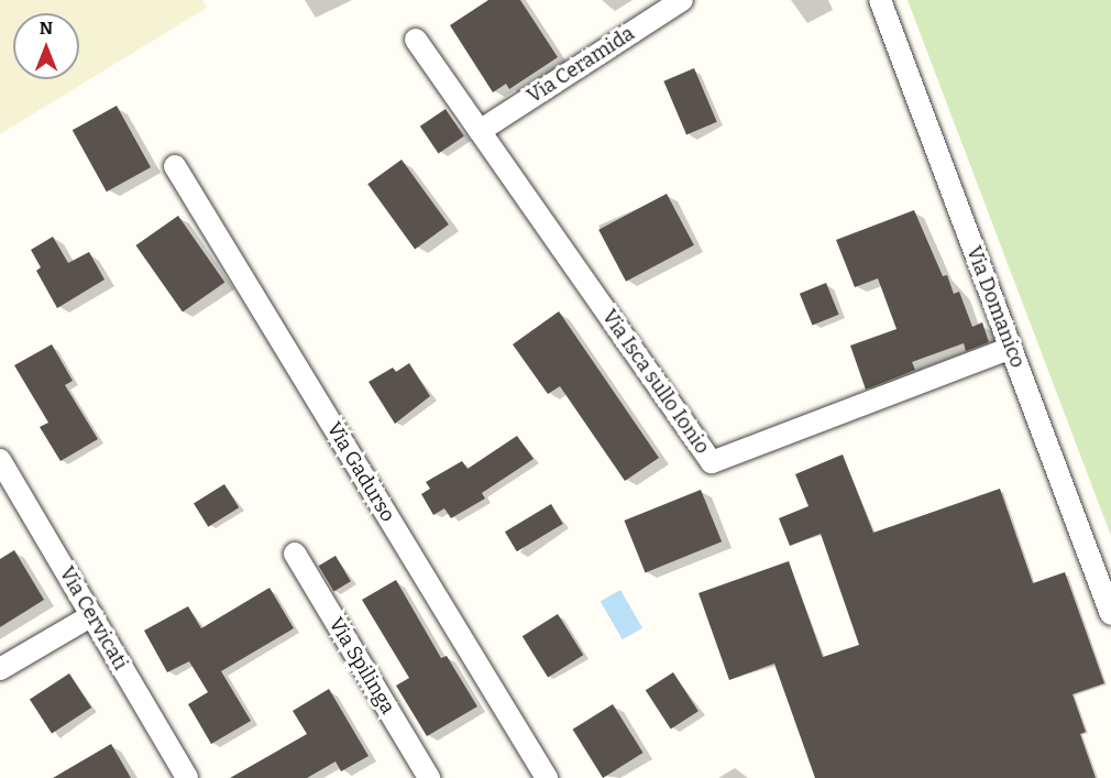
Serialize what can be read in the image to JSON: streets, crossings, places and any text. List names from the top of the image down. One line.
{"streets":{"street":["Via Ceramida","Via Domanico","Via Isca sullo Ionio","Via Gadurso","Via Cervicati","Via Spilinga"]},"crossings":[["Via Ceramida","Via Isca sullo Ionio"],["Via Domanico","Via Isca sullo Ionio"]],"north":"top"}
